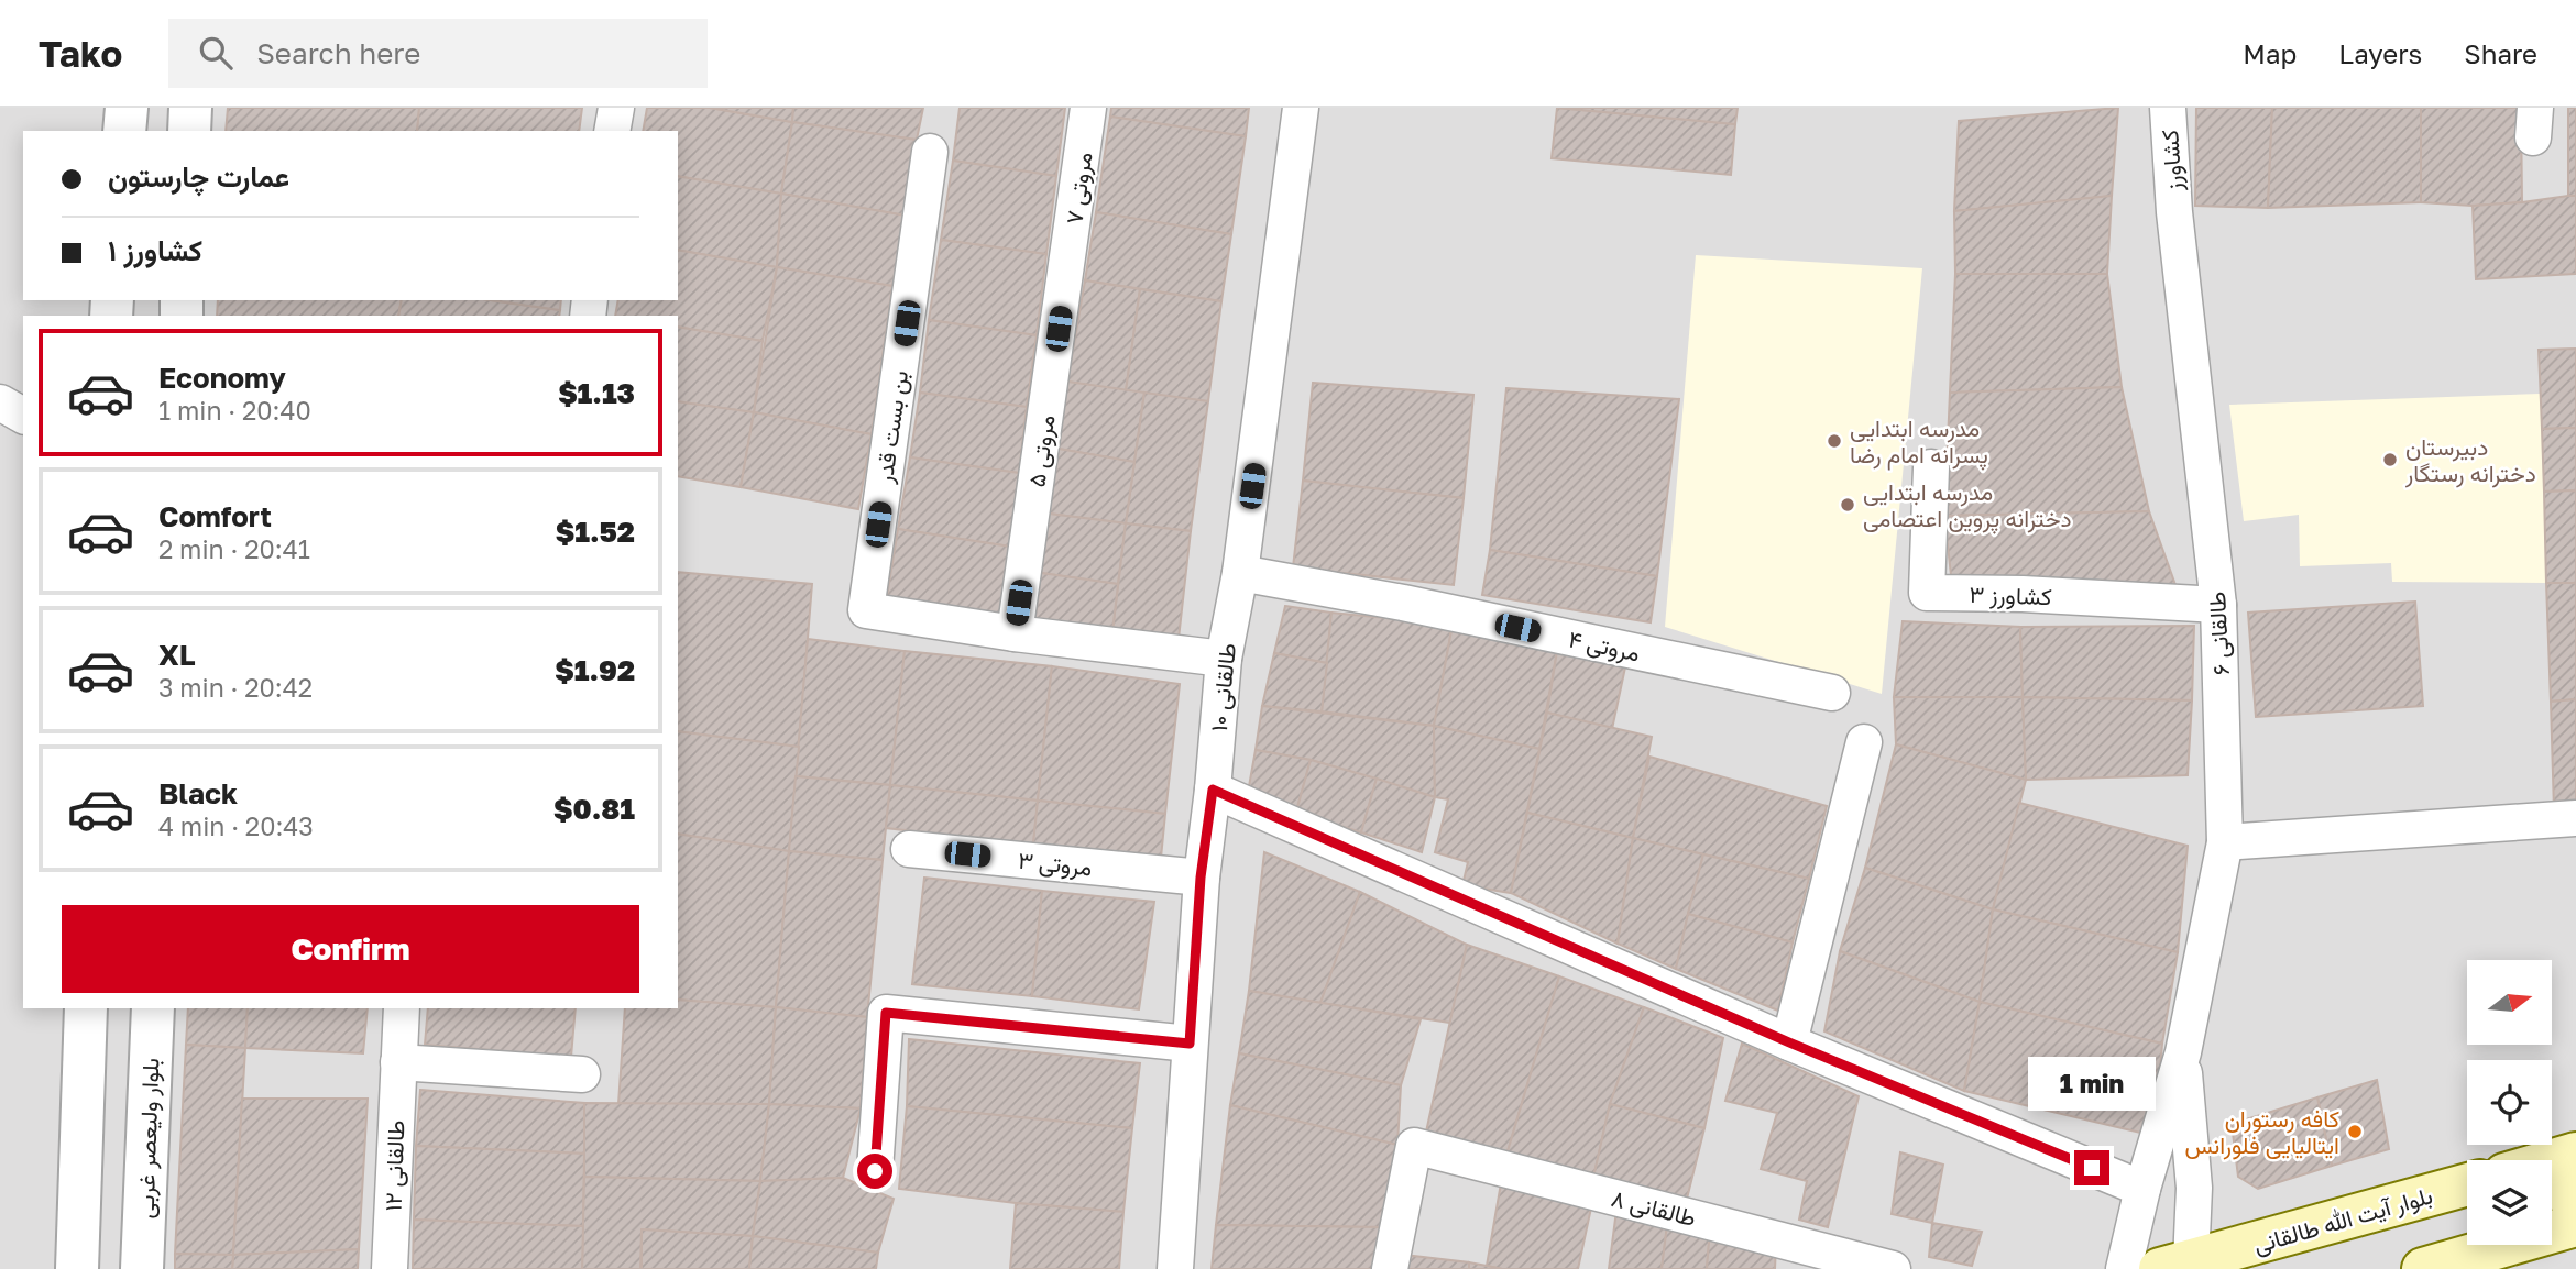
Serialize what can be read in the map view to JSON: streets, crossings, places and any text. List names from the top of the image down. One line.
{"streets":{"main road":["بلوار آیت الله طالقانی"],"street":["کشاورز","مروتی ۷","بن بست قدر","مروتی ۵","کشاورز ۳","طالقانی ۶","مروتی ۴","طالقانی ۱۰","مروتی ۳","بلوار ولیعصر غربی","طالقانی ۱۲","طالقانی ۸"]},"crossings":[["کشاورز","طالقانی ۶"],["مروتی ۷","مروتی ۵"],["بن بست قدر","مروتی ۵"],["کشاورز ۳","طالقانی ۶"],["طالقانی ۶","بلوار آیت الله طالقانی"],["مروتی ۴","طالقانی ۱۰"],["طالقانی ۱۰","مروتی ۳"]],"places":["مدرسه ابتدایی پسرانه امام رضا","دبیرستان دخترانه رستگار","مدرسه ابتدایی دخترانه پروین اعتصامی","کافه رستوران ایتالیایی فلورانس"],"north":"right","page":{"header":"Tako","search":"Search here","nav":["Map","Layers","Share"],"banner":["عمارت چارستون","کشاورز ۱"],"list":[{"name":"Economy","note":"1 min · 20:40","value":"$1.13"},{"name":"Comfort","note":"2 min · 20:41","value":"$1.52"},{"name":"XL","note":"3 min · 20:42","value":"$1.92"},{"name":"Black","note":"4 min · 20:43","value":"$0.81"}],"buttons":"Confirm","bubble":"1 min"}}
